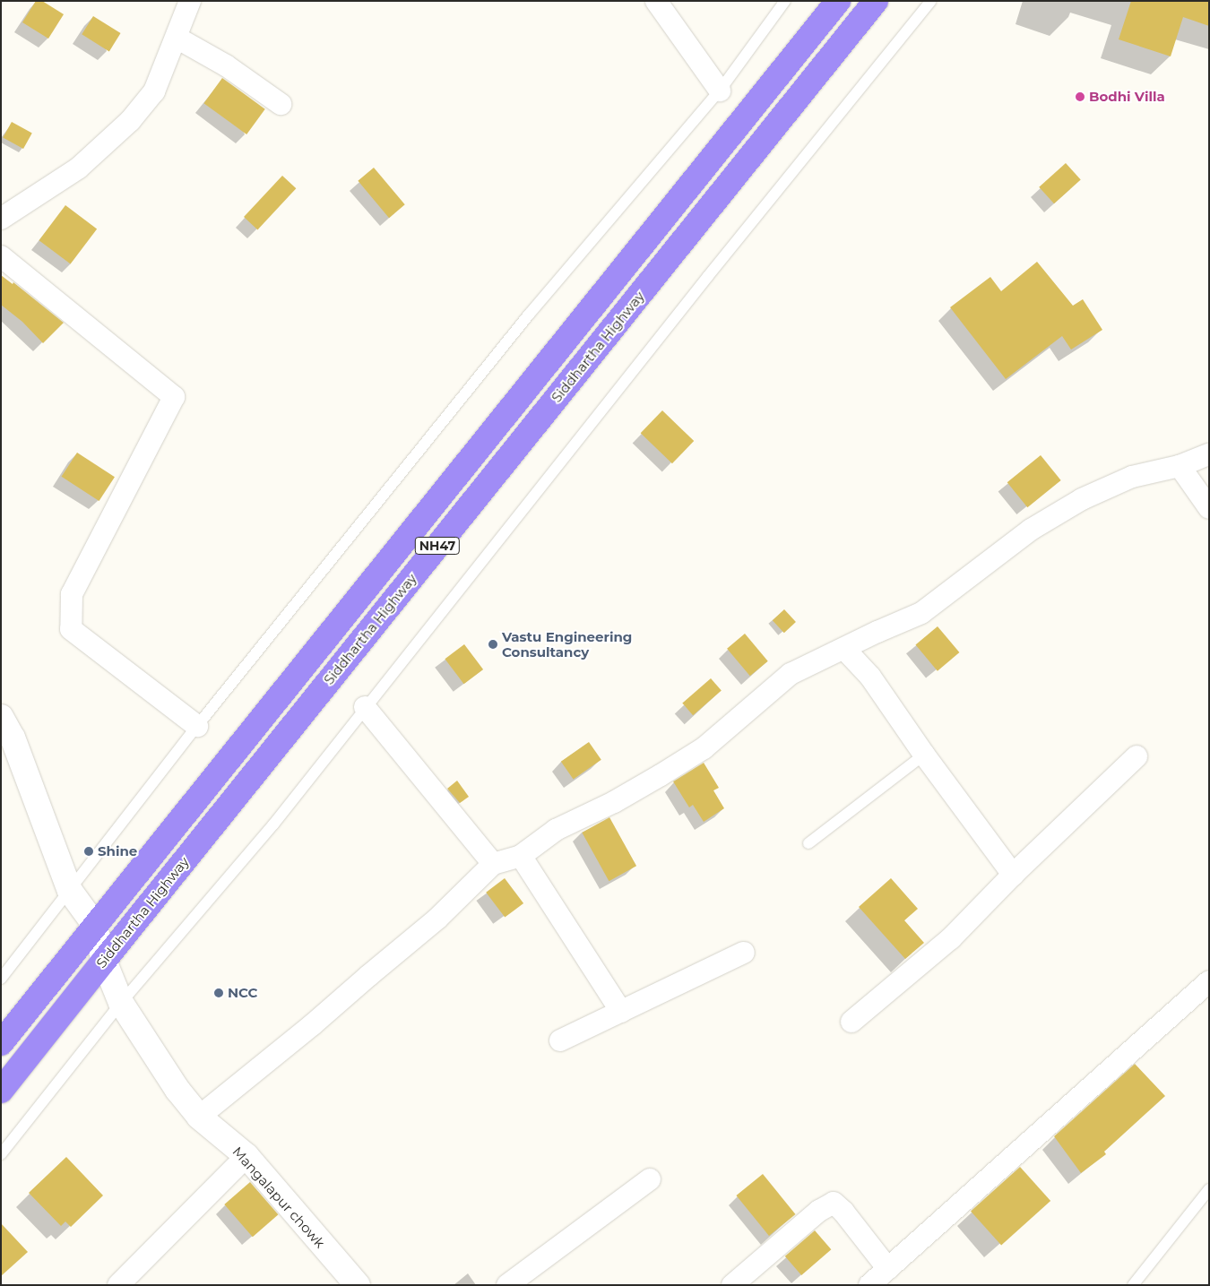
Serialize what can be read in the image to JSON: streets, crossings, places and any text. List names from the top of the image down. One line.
{"streets":{"highway":["Siddhartha Highway","NH47"],"street":["Mangalapur chowk"]},"crossings":[["Siddhartha Highway","Mangalapur chowk"]],"places":["Bodhi Villa","Vastu Engineering Consultancy","Shine","NCC"]}
